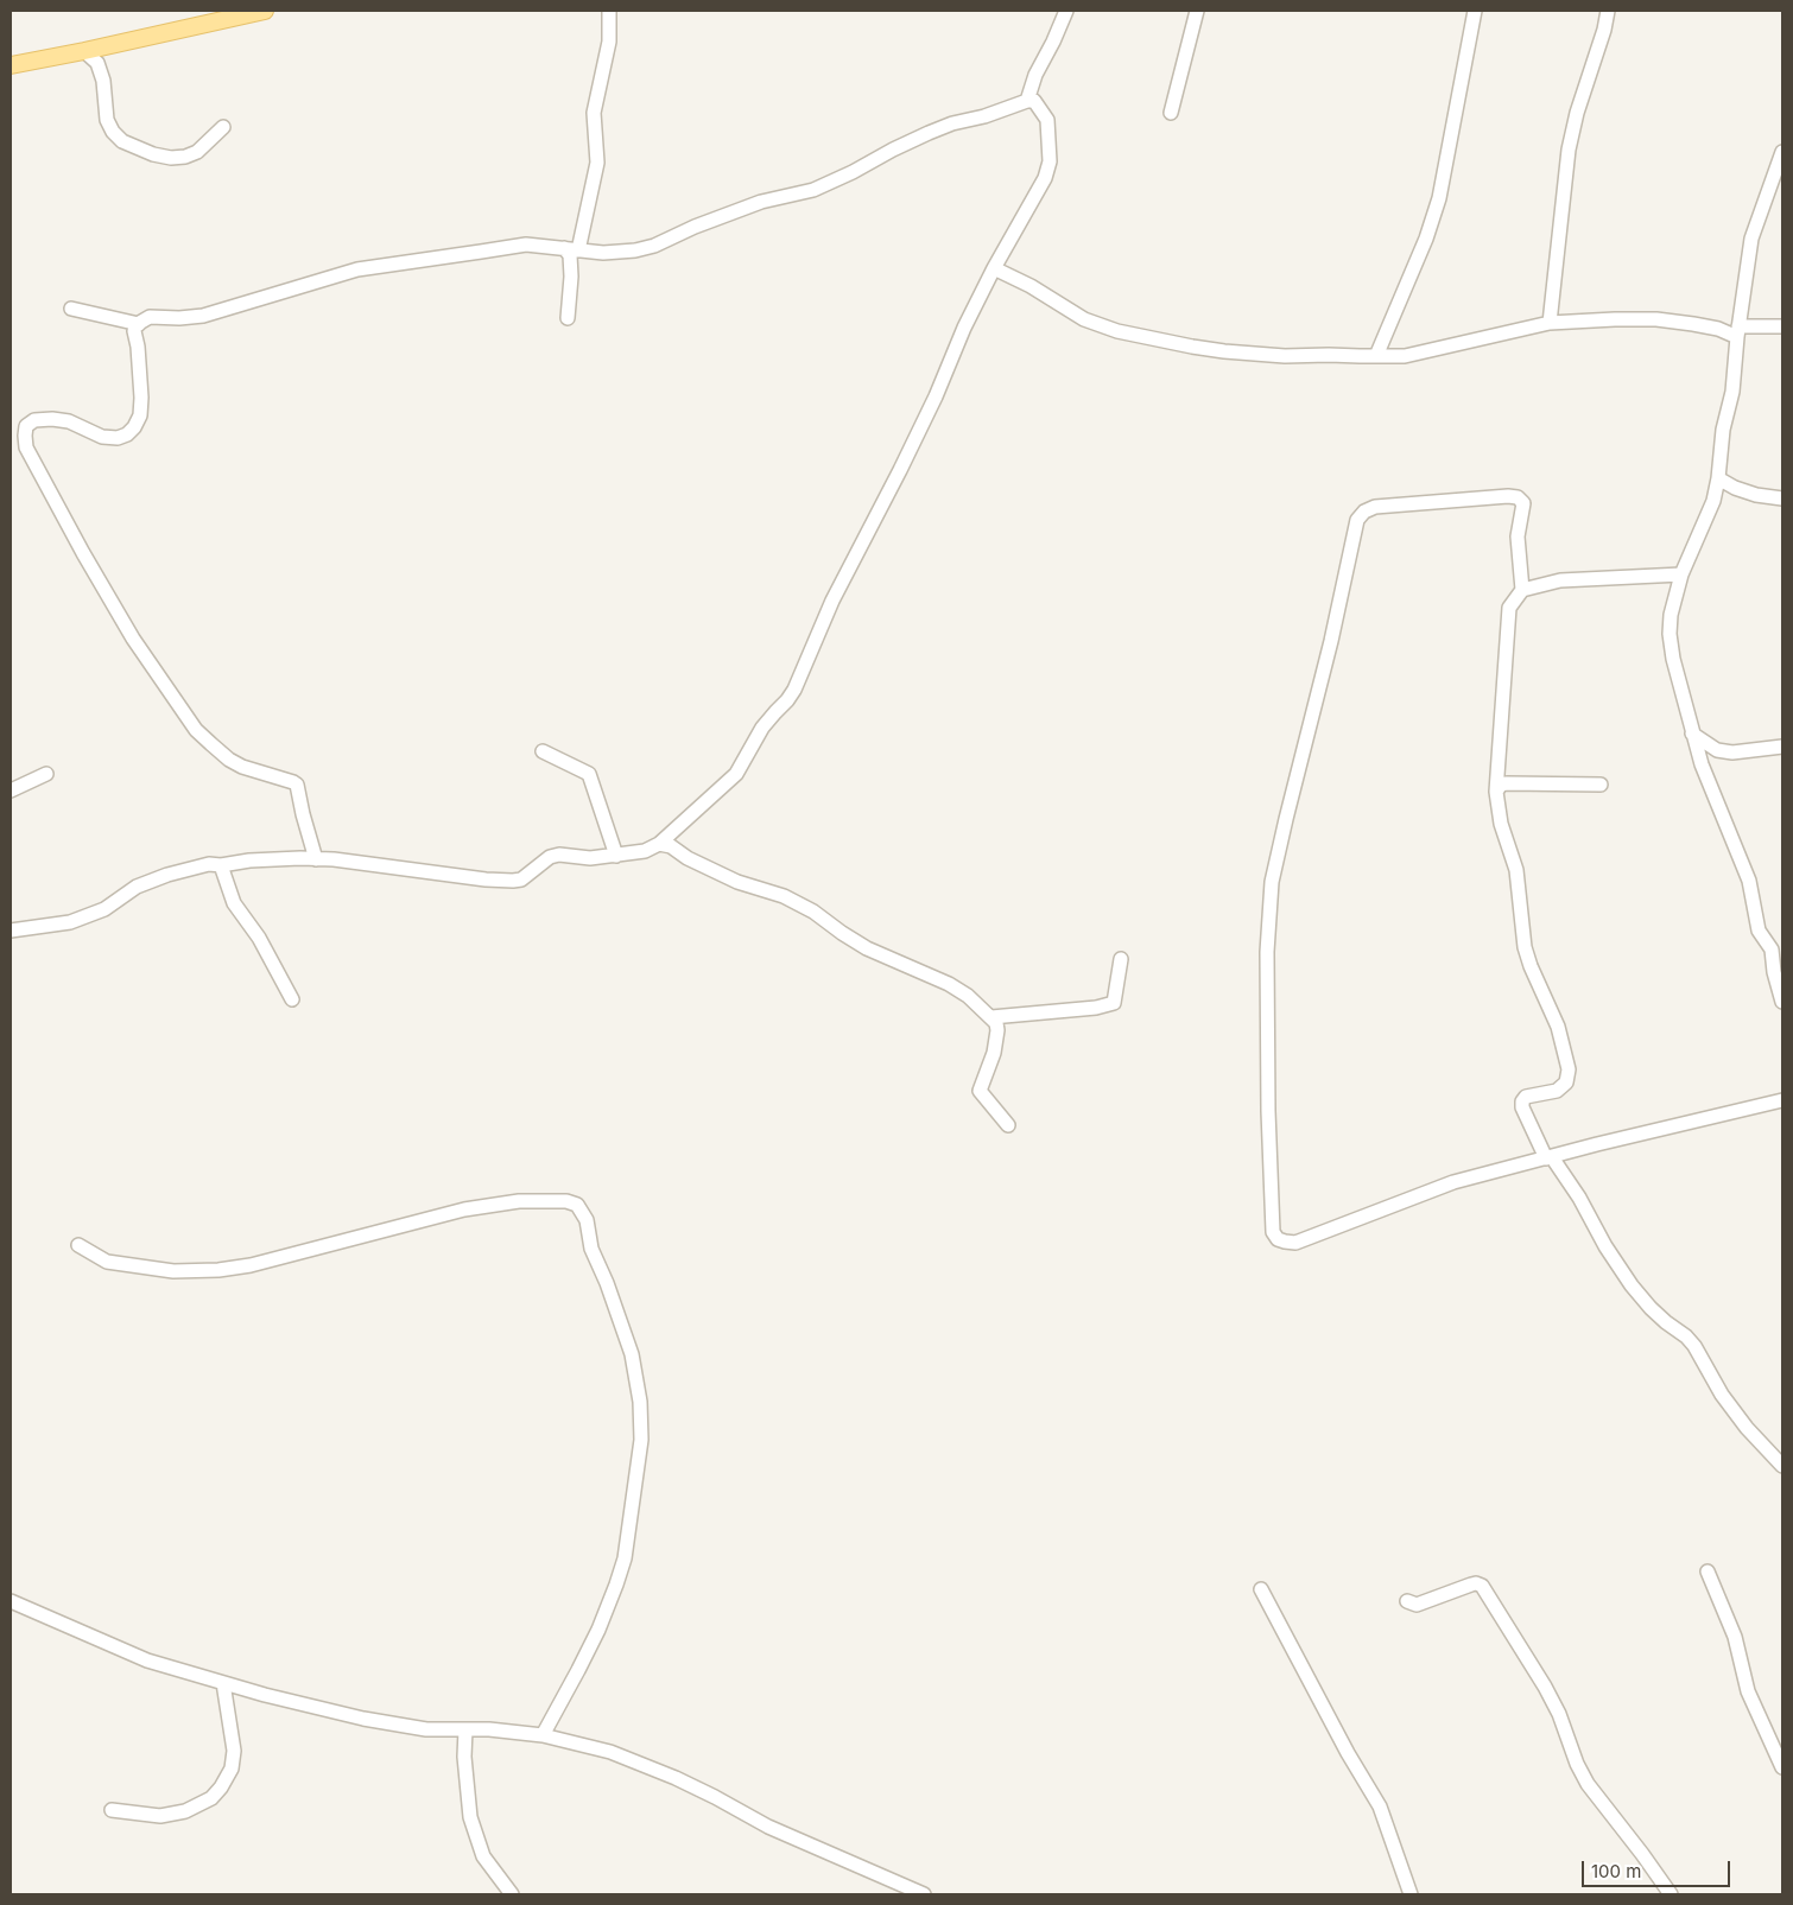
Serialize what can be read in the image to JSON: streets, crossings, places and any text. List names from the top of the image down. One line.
{"scale_bar":"100 m"}
